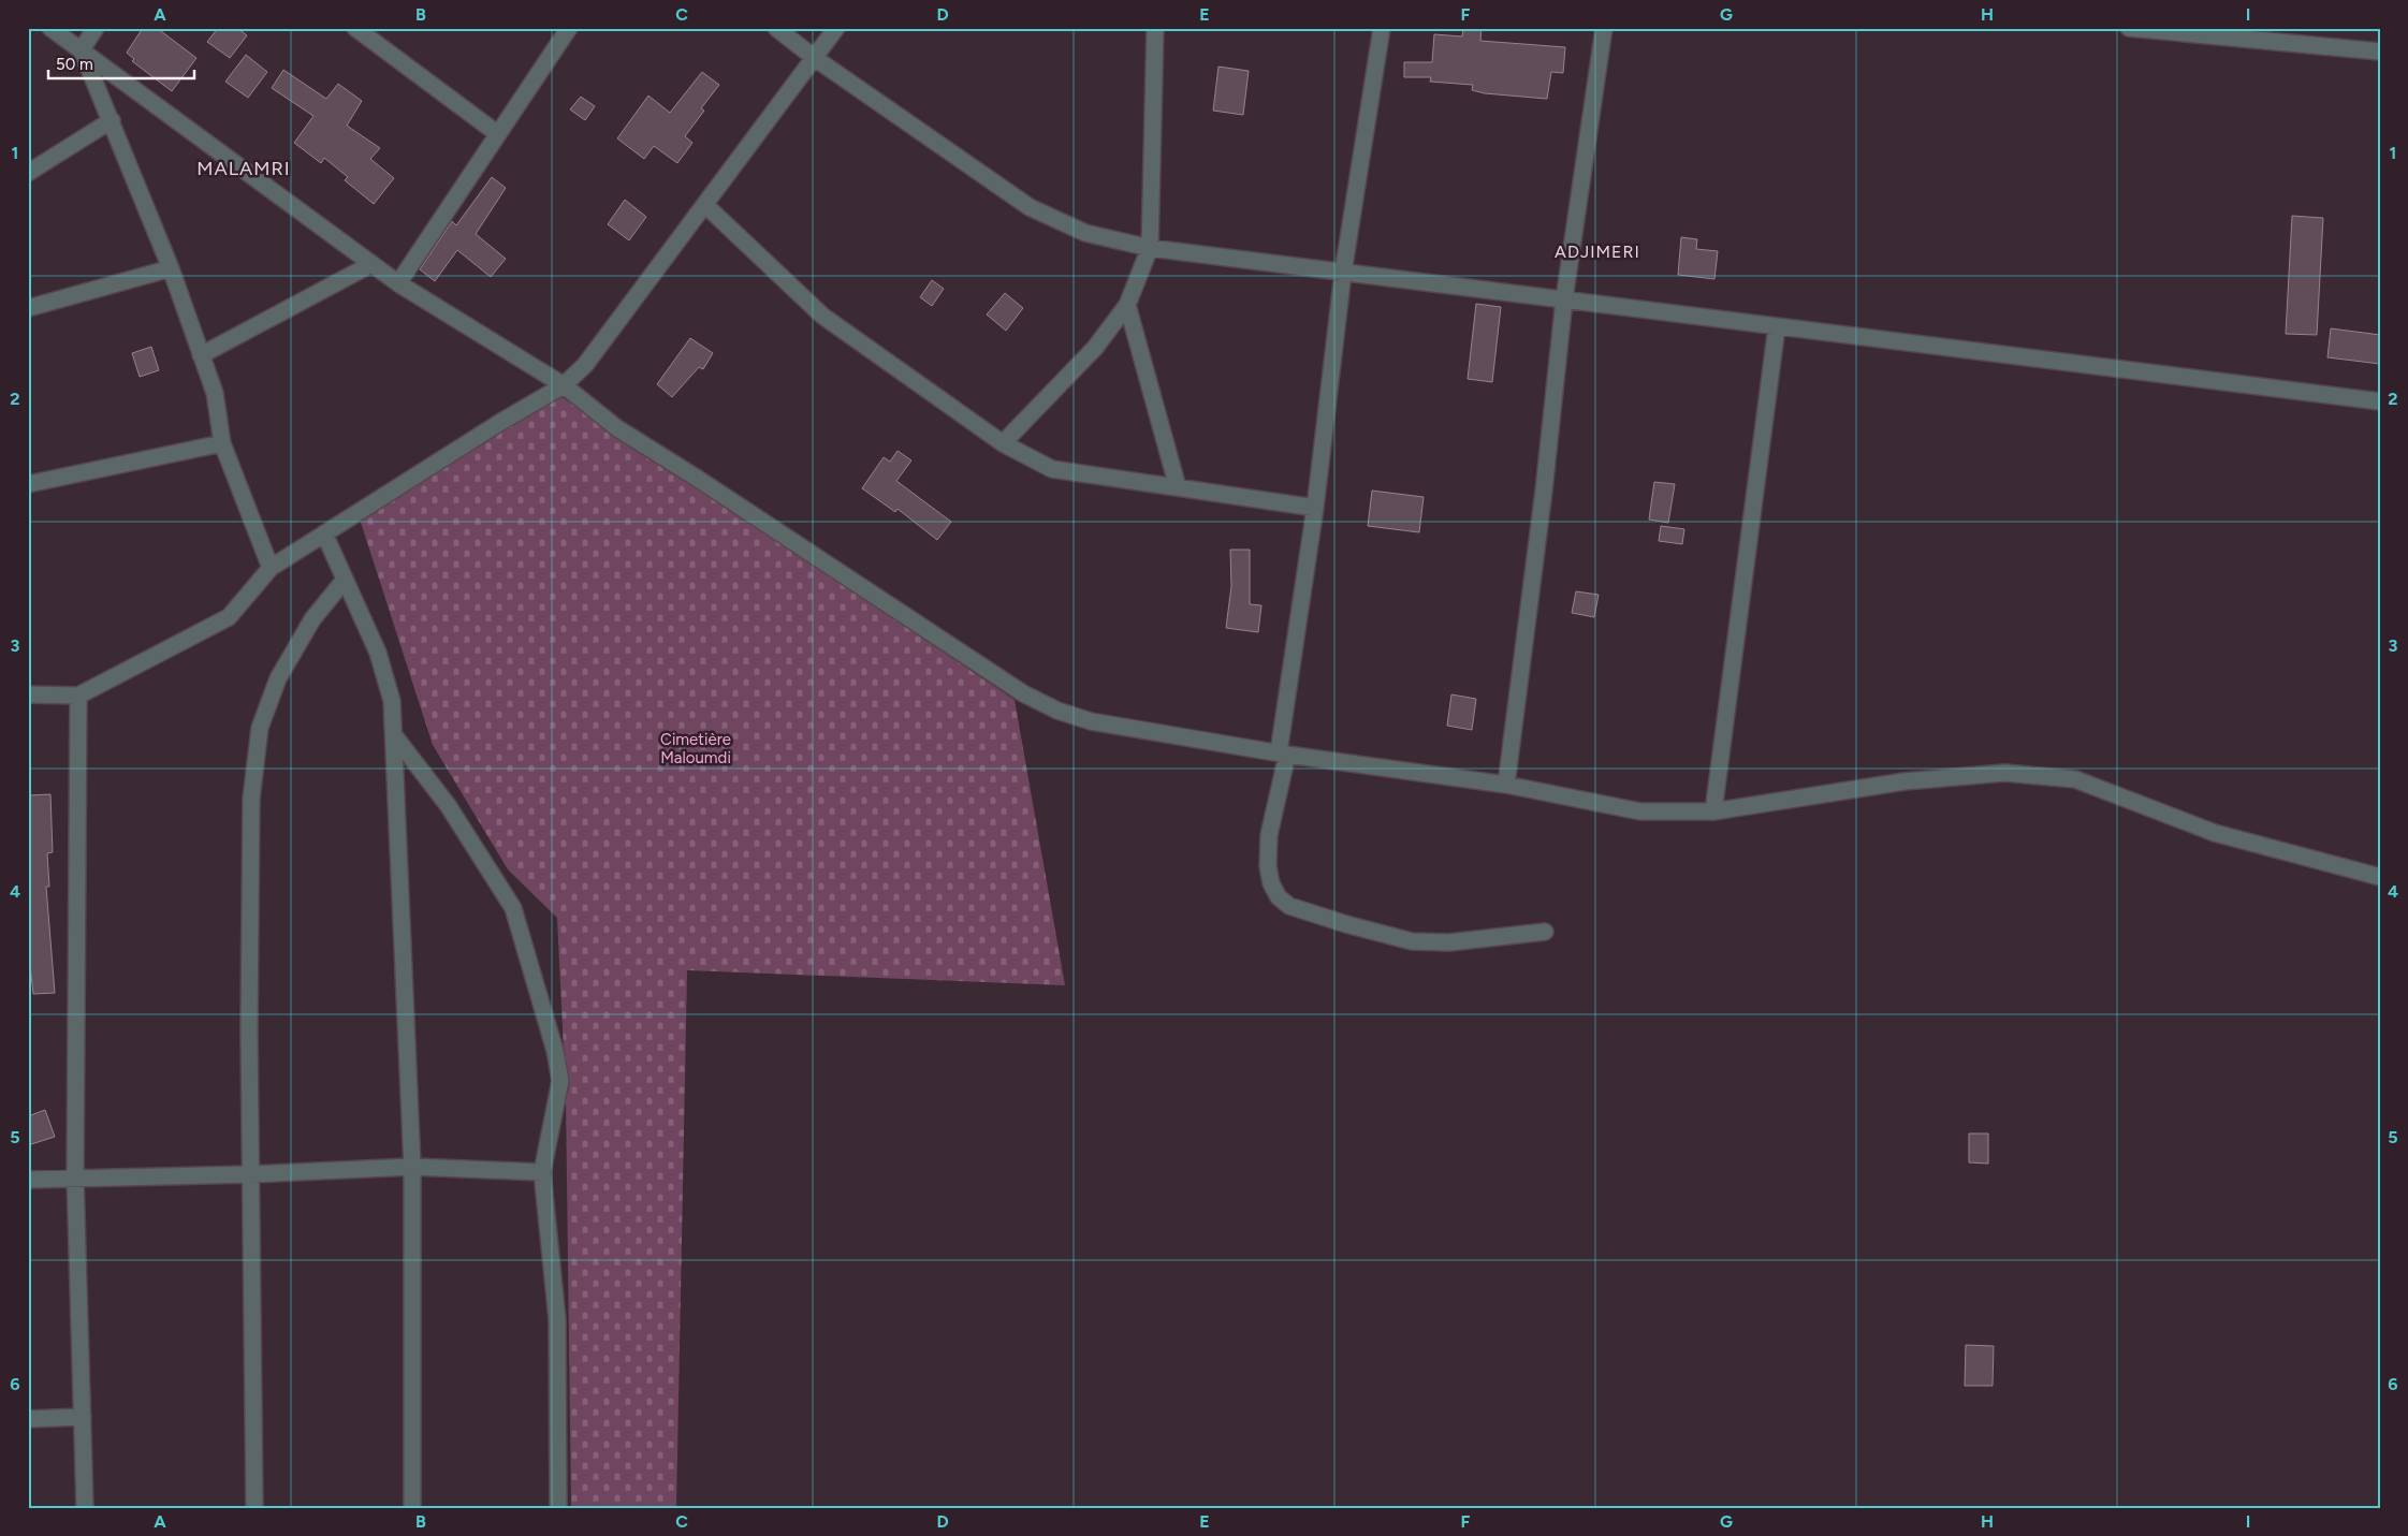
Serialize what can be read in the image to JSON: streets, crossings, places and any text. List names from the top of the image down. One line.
{"districts":["MALAMRI","ADJIMERI"],"parks":["Cimetière Maloumdi"],"scale_bar":"50 m","grid":{"columns":["A","B","C","D","E","F","G","H","I"],"rows":["1","2","3","4","5","6"]}}
